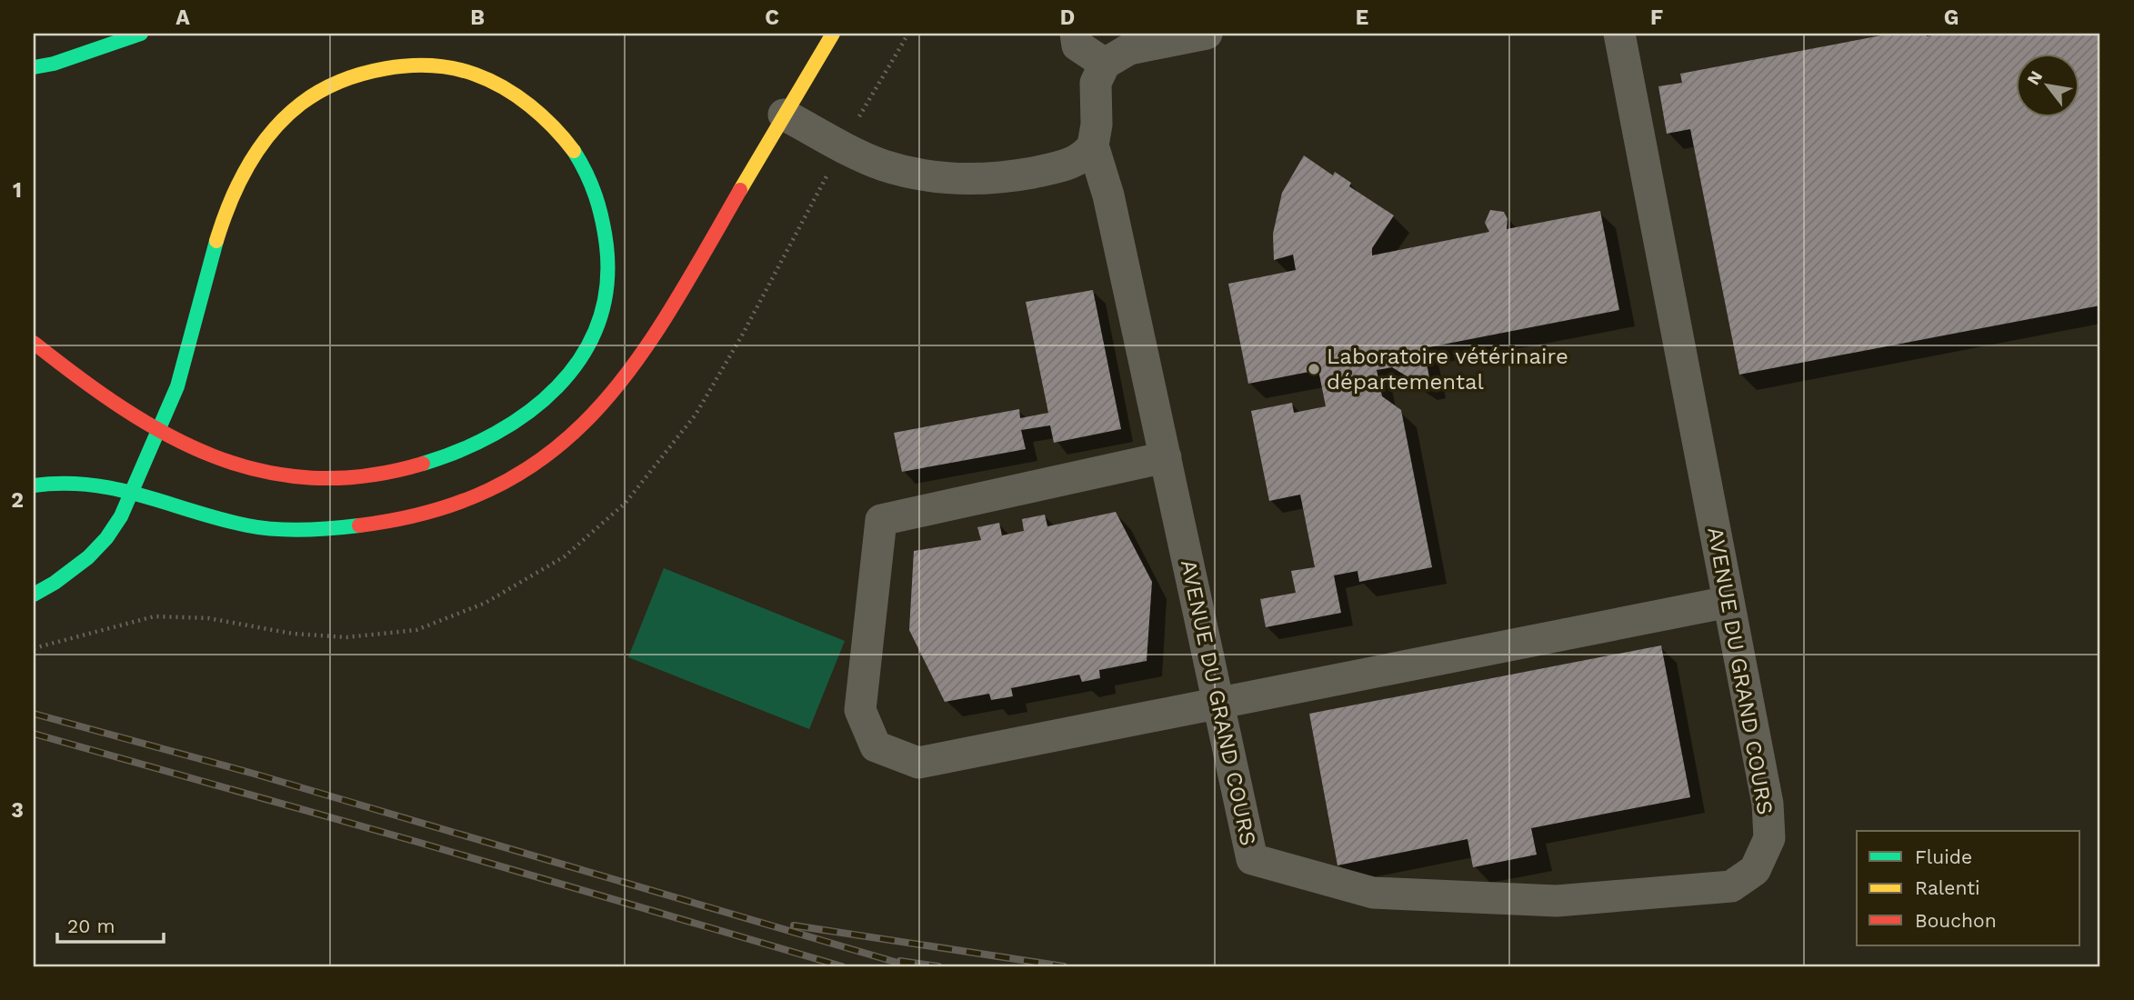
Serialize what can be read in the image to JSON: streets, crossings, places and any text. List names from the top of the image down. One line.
{"streets":{"street":["AVENUE DU GRAND COURS"]},"places":["Laboratoire vétérinaire départemental"],"legend":["Fluide","Ralenti","Bouchon"],"scale_bar":"20 m","north":"top left","grid":{"columns":["A","B","C","D","E","F","G"],"rows":["1","2","3"]}}
